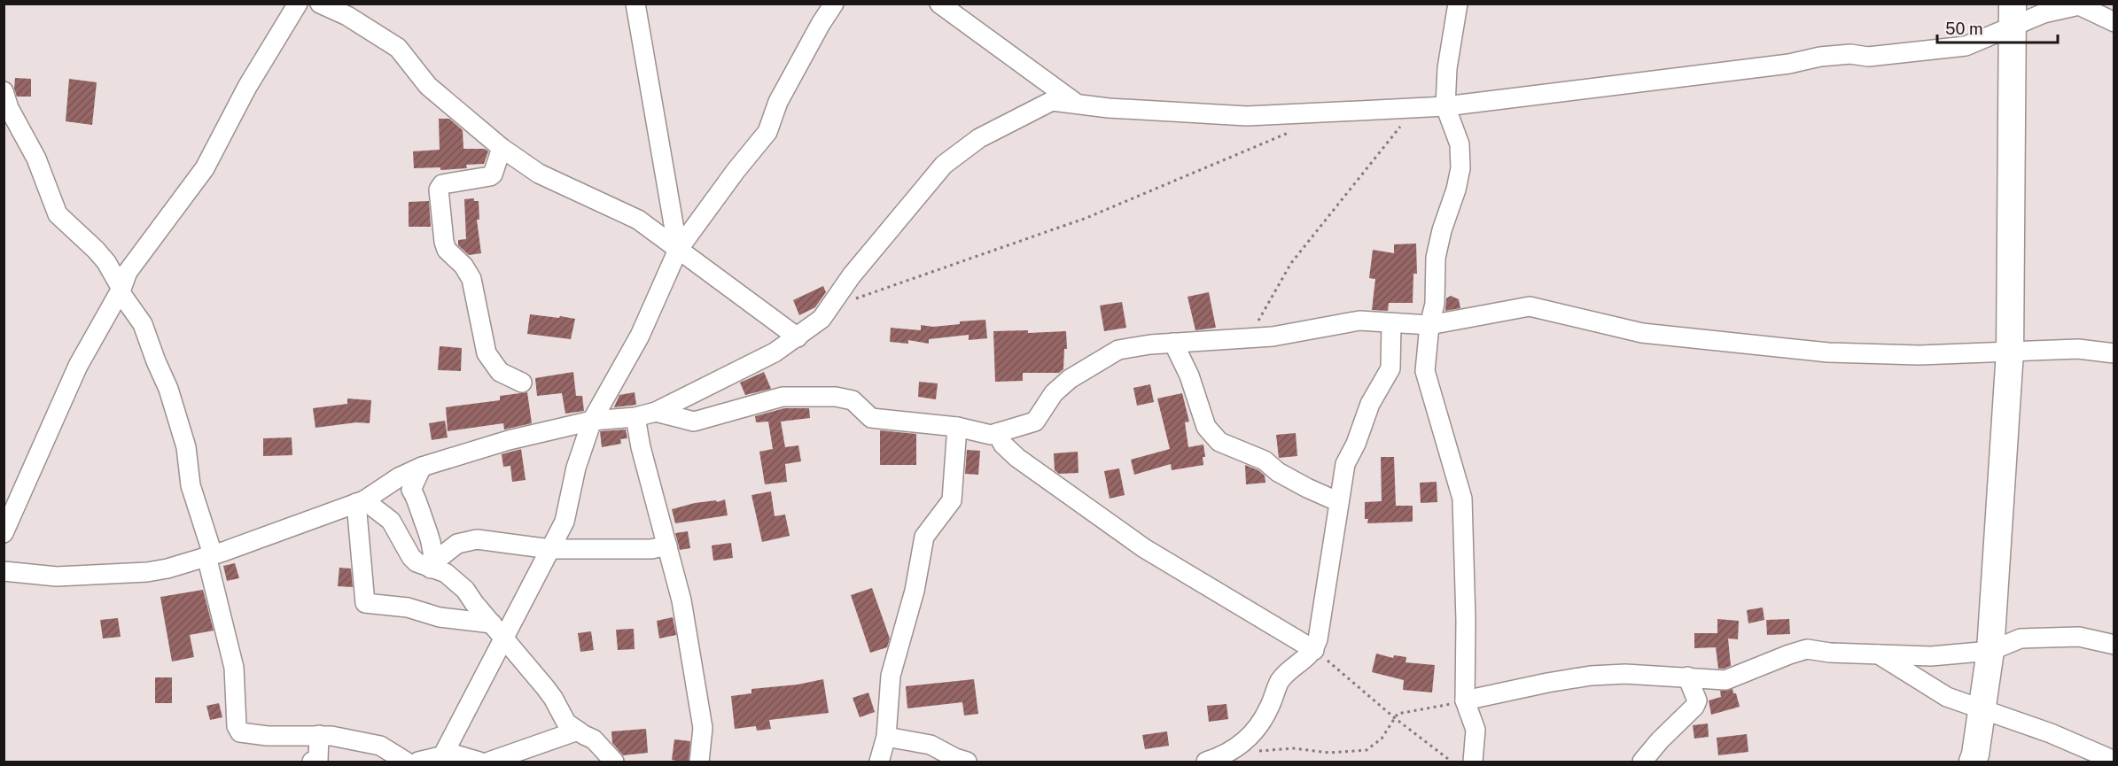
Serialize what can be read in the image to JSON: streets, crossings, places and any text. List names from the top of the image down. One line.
{"scale_bar":"50 m"}
